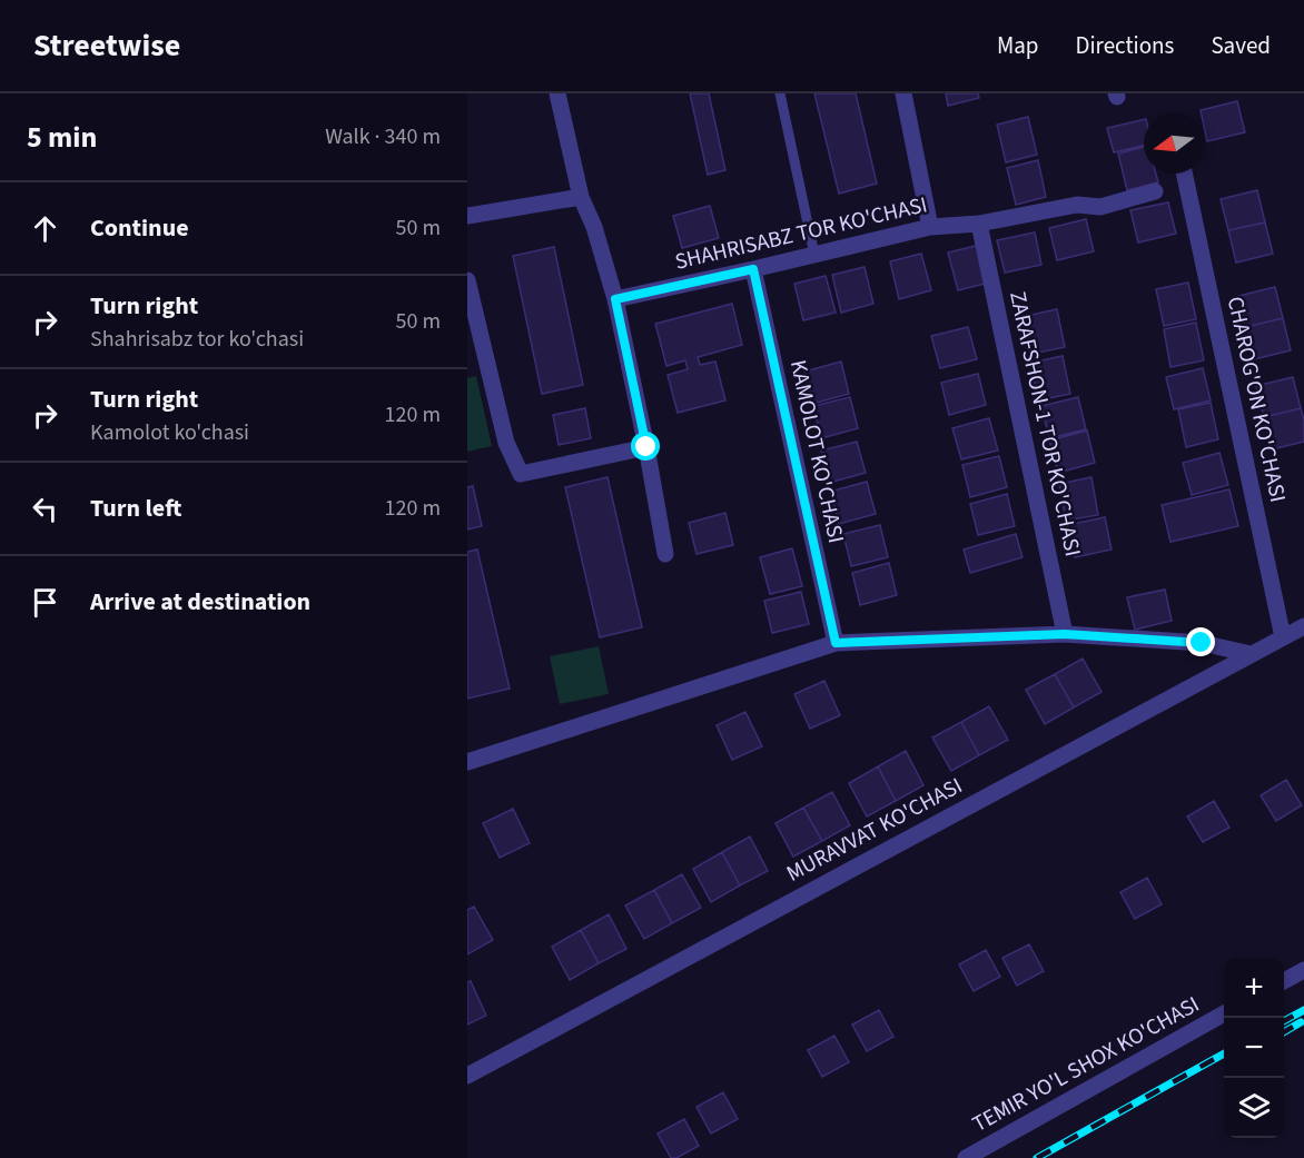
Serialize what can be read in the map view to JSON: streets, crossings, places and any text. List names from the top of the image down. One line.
{"streets":{"street":["SHAHRISABZ TOR KO'CHASI","CHAROG'ON KO'CHASI","ZARAFSHON-1 TOR KO'CHASI","KAMOLOT KO'CHASI","MURAVVAT KO'CHASI","TEMIR YO'L SHOX KO'CHASI"]},"crossings":[["SHAHRISABZ TOR KO'CHASI","ZARAFSHON-1 TOR KO'CHASI"],["SHAHRISABZ TOR KO'CHASI","KAMOLOT KO'CHASI"],["CHAROG'ON KO'CHASI","MURAVVAT KO'CHASI"]],"north":"left","page":{"header":"Streetwise","nav":["Map","Directions","Saved"],"heading":["5 min","Walk · 340 m"],"list":[["Continue","50 m"],["Turn right","Shahrisabz tor ko'chasi","50 m"],["Turn right","Kamolot ko'chasi","120 m"],["Turn left","120 m"],"Arrive at destination"],"map_buttons":["+","−"]}}
